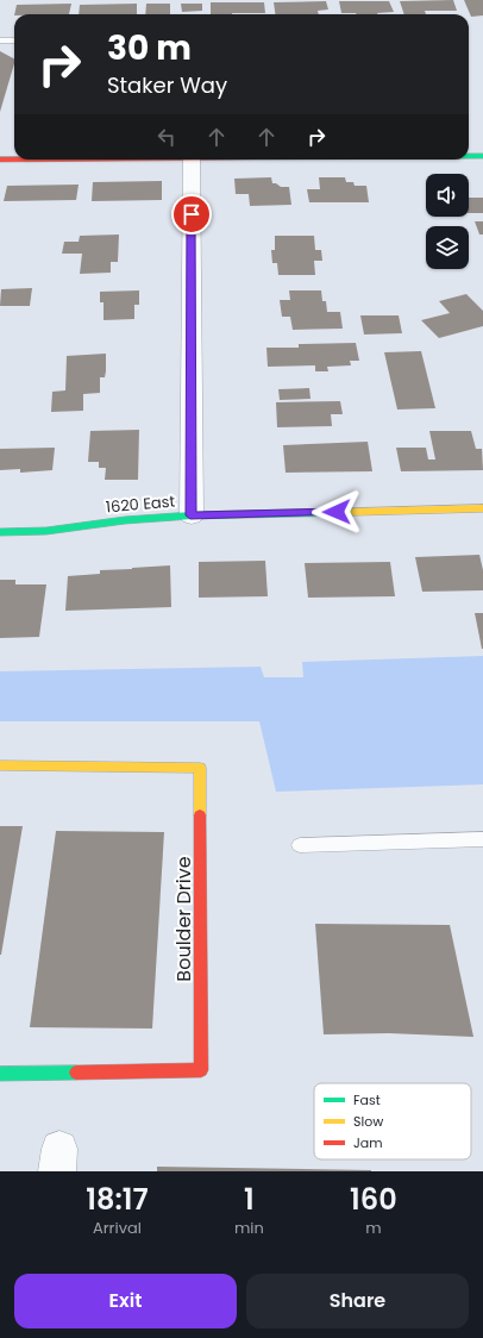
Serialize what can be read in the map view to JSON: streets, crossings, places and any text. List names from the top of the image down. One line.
{"streets":{"street":["1620 East","Boulder Drive"]},"legend":["Fast","Slow","Jam"],"page":{"turn":["30 m","Staker Way"],"eta":["18:17","Arrival","1","min","160","m"],"buttons":["Exit","Share"]}}
